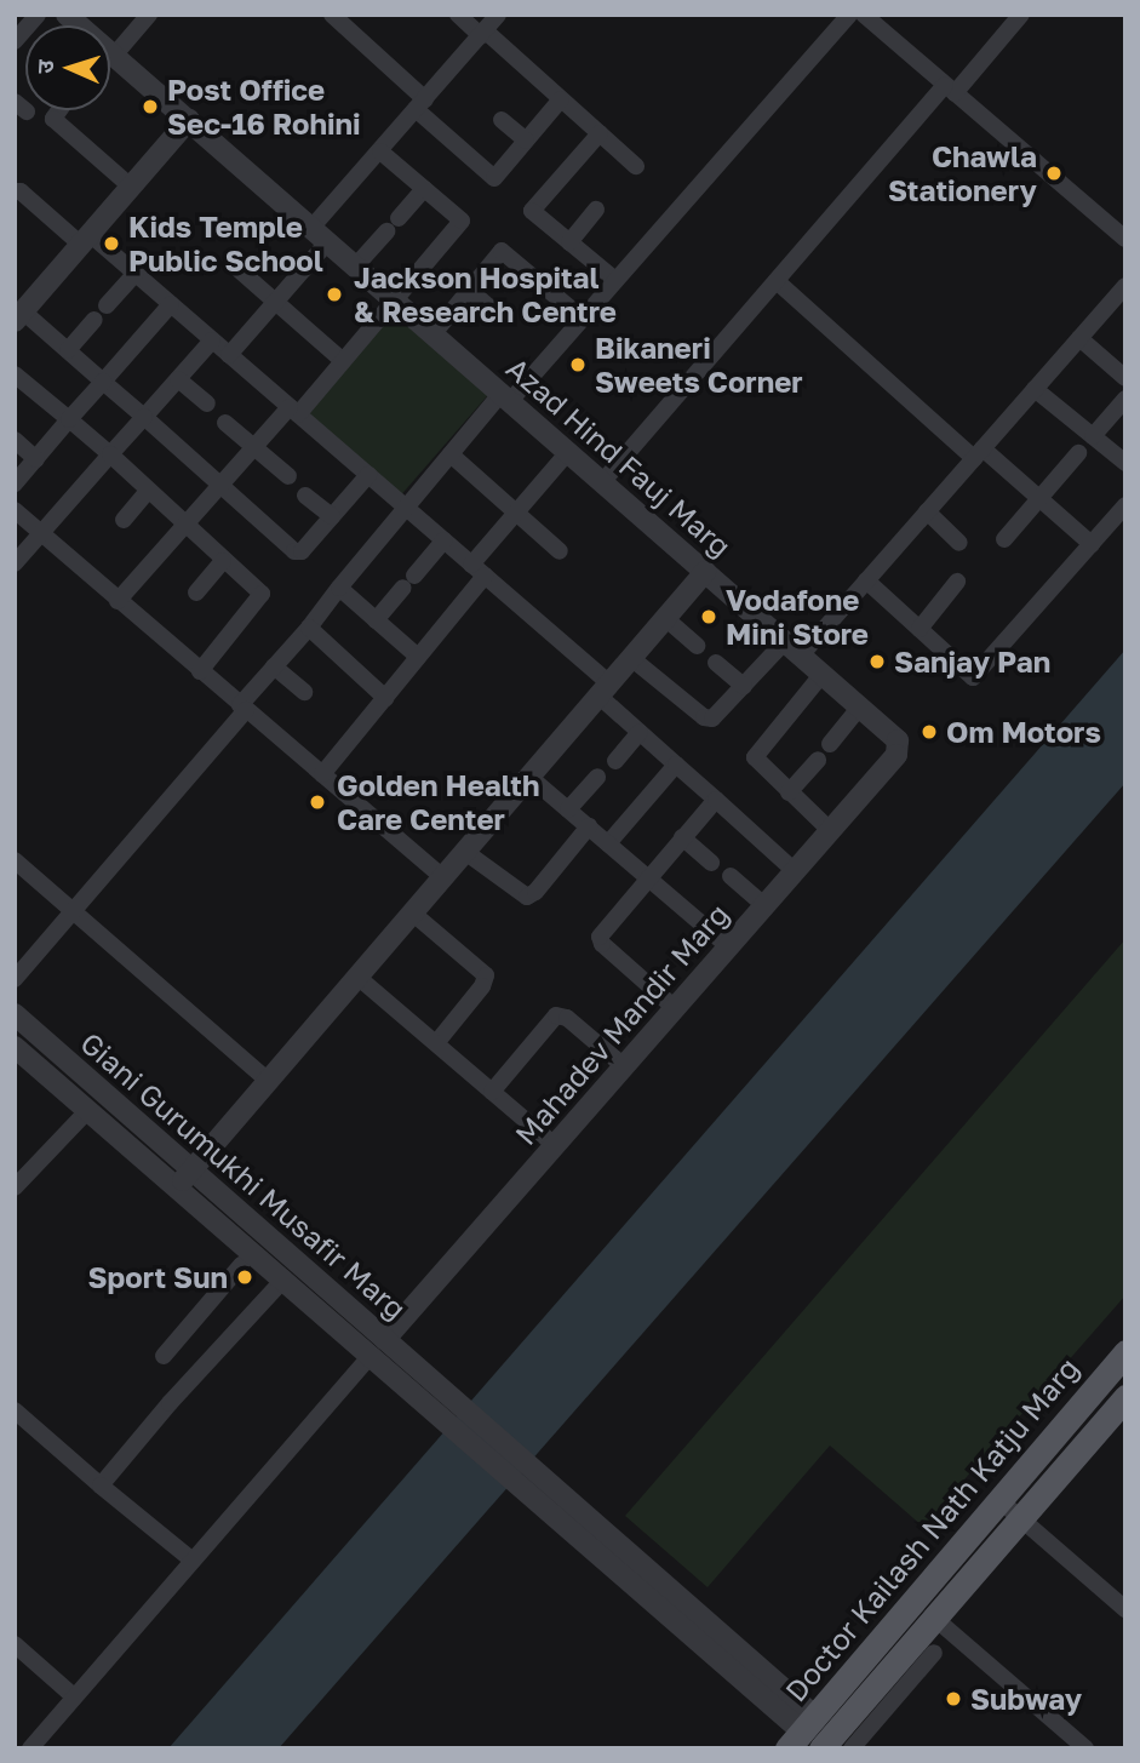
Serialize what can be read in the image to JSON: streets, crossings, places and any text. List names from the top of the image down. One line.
{"streets":{"main road":["Doctor Kailash Nath Katju Marg"],"street":["Azad Hind Fauj Marg","Mahadev Mandir Marg","Giani Gurumukhi Musafir Marg"]},"crossings":[["Azad Hind Fauj Marg","Mahadev Mandir Marg"],["Mahadev Mandir Marg","Giani Gurumukhi Musafir Marg"],["Giani Gurumukhi Musafir Marg","Doctor Kailash Nath Katju Marg"]],"places":["Post Office Sec-16 Rohini","Chawla Stationery","Kids Temple Public School","Jackson Hospital & Research Centre","Bikaneri Sweets Corner","Vodafone Mini Store","Sanjay Pan","Om Motors","Golden Health Care Center","Sport Sun","Subway"],"north":"left"}
